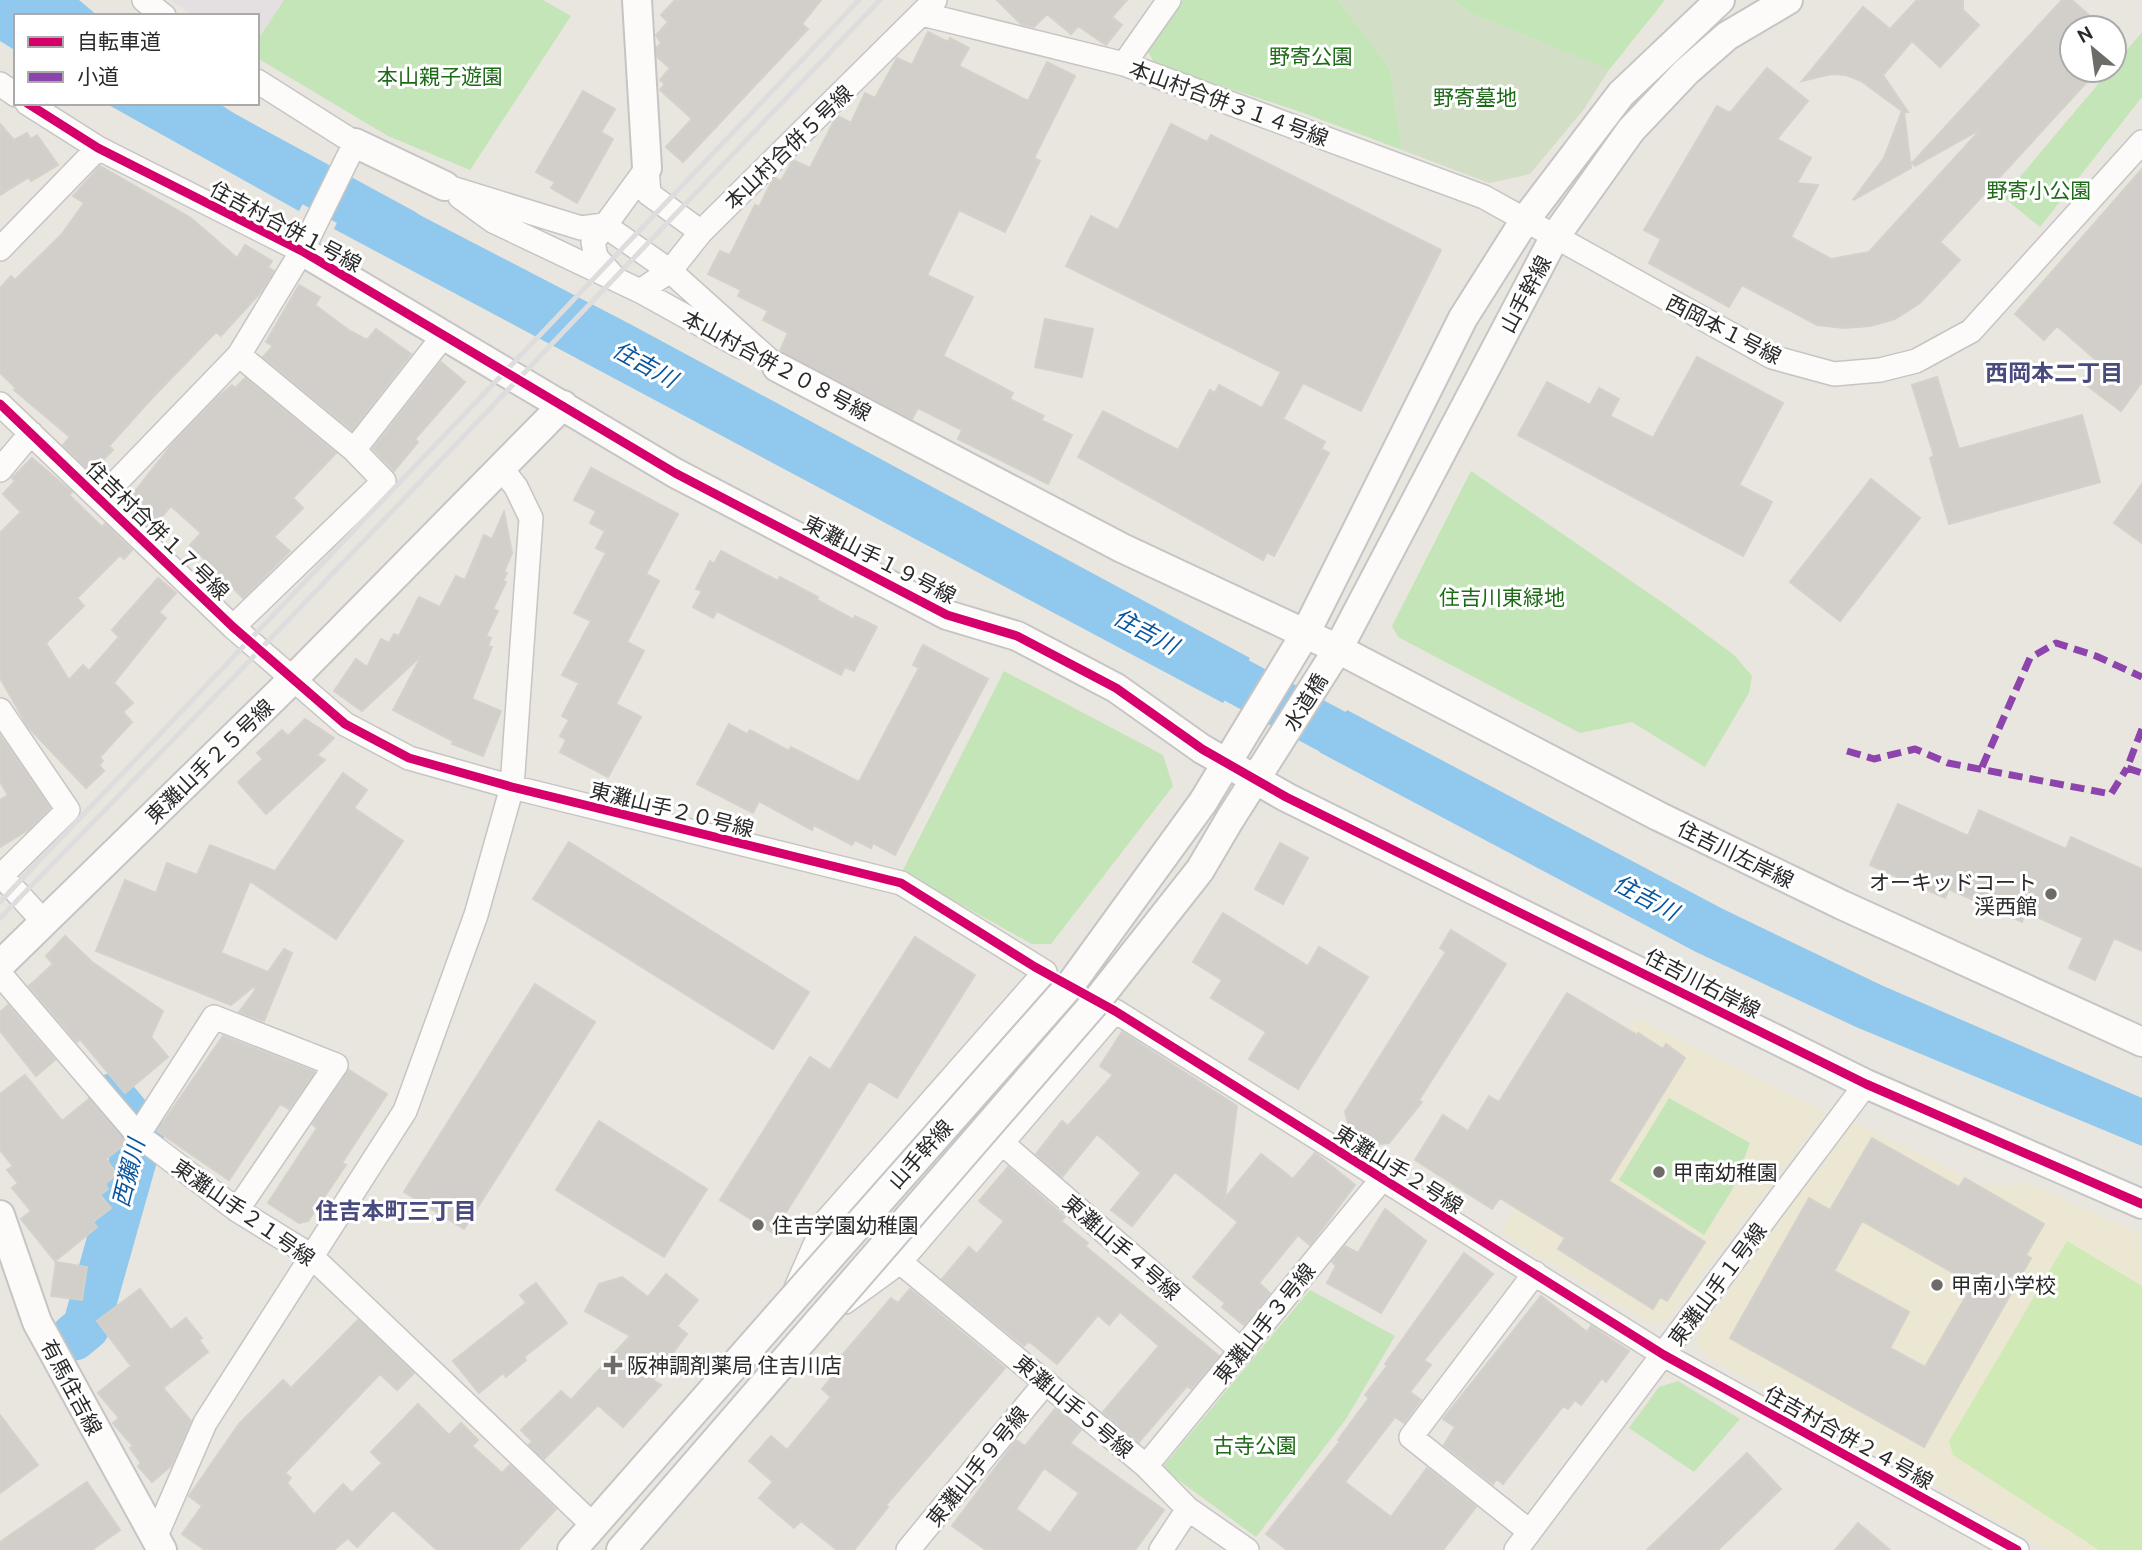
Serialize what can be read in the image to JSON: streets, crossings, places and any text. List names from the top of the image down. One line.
{"streets":{"street":["本山村合併３１４号線","本山村合併５号線","住吉村合併１号線","山手幹線","西岡本１号線","本山村合併２０８号線","住吉村合併１７号線","東灘山手１９号線","水道橋","東灘山手２５号線","東灘山手２０号線","住吉川左岸線","住吉川右岸線","東灘山手２号線","東灘山手２１号線","東灘山手４号線","東灘山手１号線","東灘山手３号線","有馬住吉線","東灘山手５号線","住吉村合併２４号線","東灘山手９号線"]},"crossings":[["本山村合併３１４号線","本山村合併５号線"],["本山村合併３１４号線","山手幹線"],["本山村合併３１４号線","西岡本１号線"],["本山村合併５号線","本山村合併２０８号線"],["住吉村合併１号線","東灘山手１９号線"],["住吉村合併１号線","東灘山手２５号線"],["山手幹線","西岡本１号線"],["山手幹線","本山村合併２０８号線"],["山手幹線","東灘山手１９号線"],["山手幹線","水道橋"],["山手幹線","東灘山手２０号線"],["山手幹線","住吉川左岸線"],["山手幹線","住吉川右岸線"],["山手幹線","東灘山手２１号線"],["本山村合併２０８号線","水道橋"],["本山村合併２０８号線","住吉川左岸線"],["住吉村合併１７号線","東灘山手２５号線"],["住吉村合併１７号線","東灘山手２０号線"],["東灘山手１９号線","東灘山手２５号線"],["東灘山手１９号線","住吉川右岸線"],["水道橋","住吉川左岸線"],["東灘山手２５号線","東灘山手２０号線"],["住吉川右岸線","東灘山手１号線"],["東灘山手２号線","東灘山手４号線"],["東灘山手２号線","東灘山手１号線"],["東灘山手２号線","東灘山手３号線"],["東灘山手２号線","住吉村合併２４号線"],["東灘山手４号線","東灘山手３号線"],["東灘山手１号線","住吉村合併２４号線"],["東灘山手３号線","東灘山手５号線"],["東灘山手５号線","東灘山手９号線"]],"districts":["西岡本二丁目","住吉本町三丁目"],"water":["住吉川","西獺川"],"parks":["野寄公園","本山親子遊園","野寄墓地","野寄小公園","住吉川東緑地","古寺公園"],"places":{"other":["オーキッドコート 渓西館","甲南幼稚園","住吉学園幼稚園","甲南小学校"],"health":["阪神調剤薬局 住吉川店"]},"legend":["自転車道","小道"],"north":"top left"}
